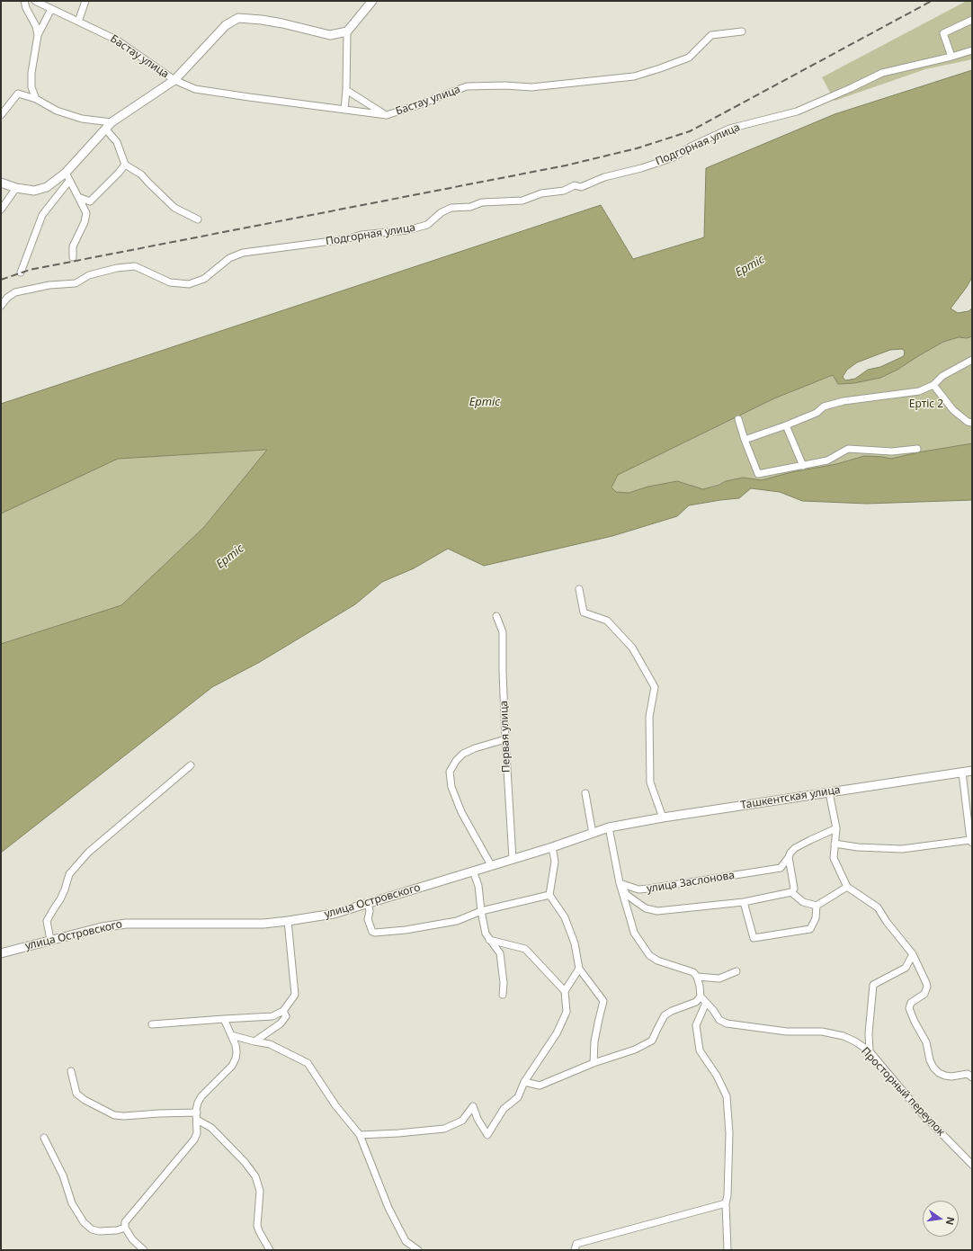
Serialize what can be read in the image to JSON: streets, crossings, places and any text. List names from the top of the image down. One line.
{"streets":{"main road":["Ташкентская улица","улица Островского"],"street":["Бастау улица","Подгорная улица","Первая улица","улица Заслонова","Просторный переулок"]},"crossings":[["Первая улица","улица Островского"],["Ташкентская улица","улица Островского"]],"water":["Ертіс"],"parks":["Ертіс 2"],"north":"right"}
